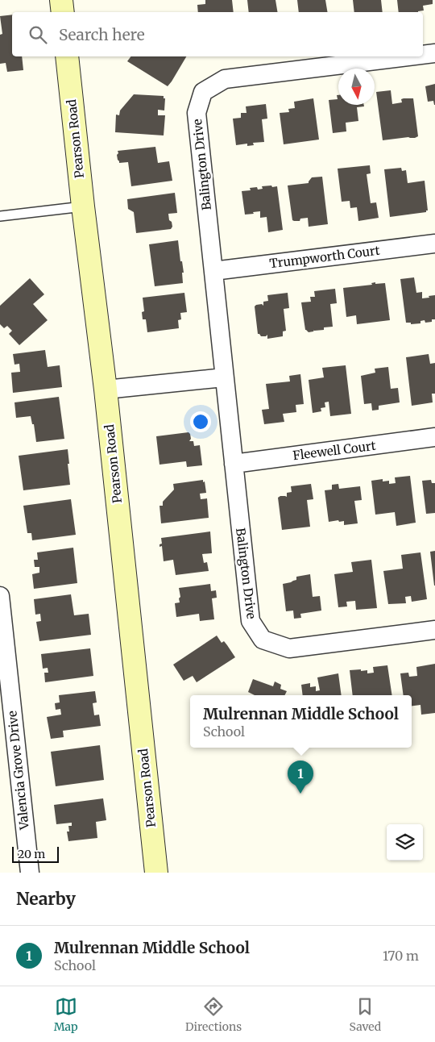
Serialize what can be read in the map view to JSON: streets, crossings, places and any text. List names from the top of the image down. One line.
{"streets":{"street":["Pearson Road","Balington Drive","Trumpworth Court","Fleewell Court","Valencia Grove Drive"]},"crossings":[["Balington Drive","Trumpworth Court"],["Balington Drive","Fleewell Court"]],"scale_bar":"20 m","north":"bottom","page":{"search":"Search here","popup":["Mulrennan Middle School","School"],"pins":"1","scale":"20 m","heading":"Nearby","list":[{"mark":"1","name":"Mulrennan Middle School","note":"School","value":"170 m"}],"nav":["Map","Directions","Saved"]}}
